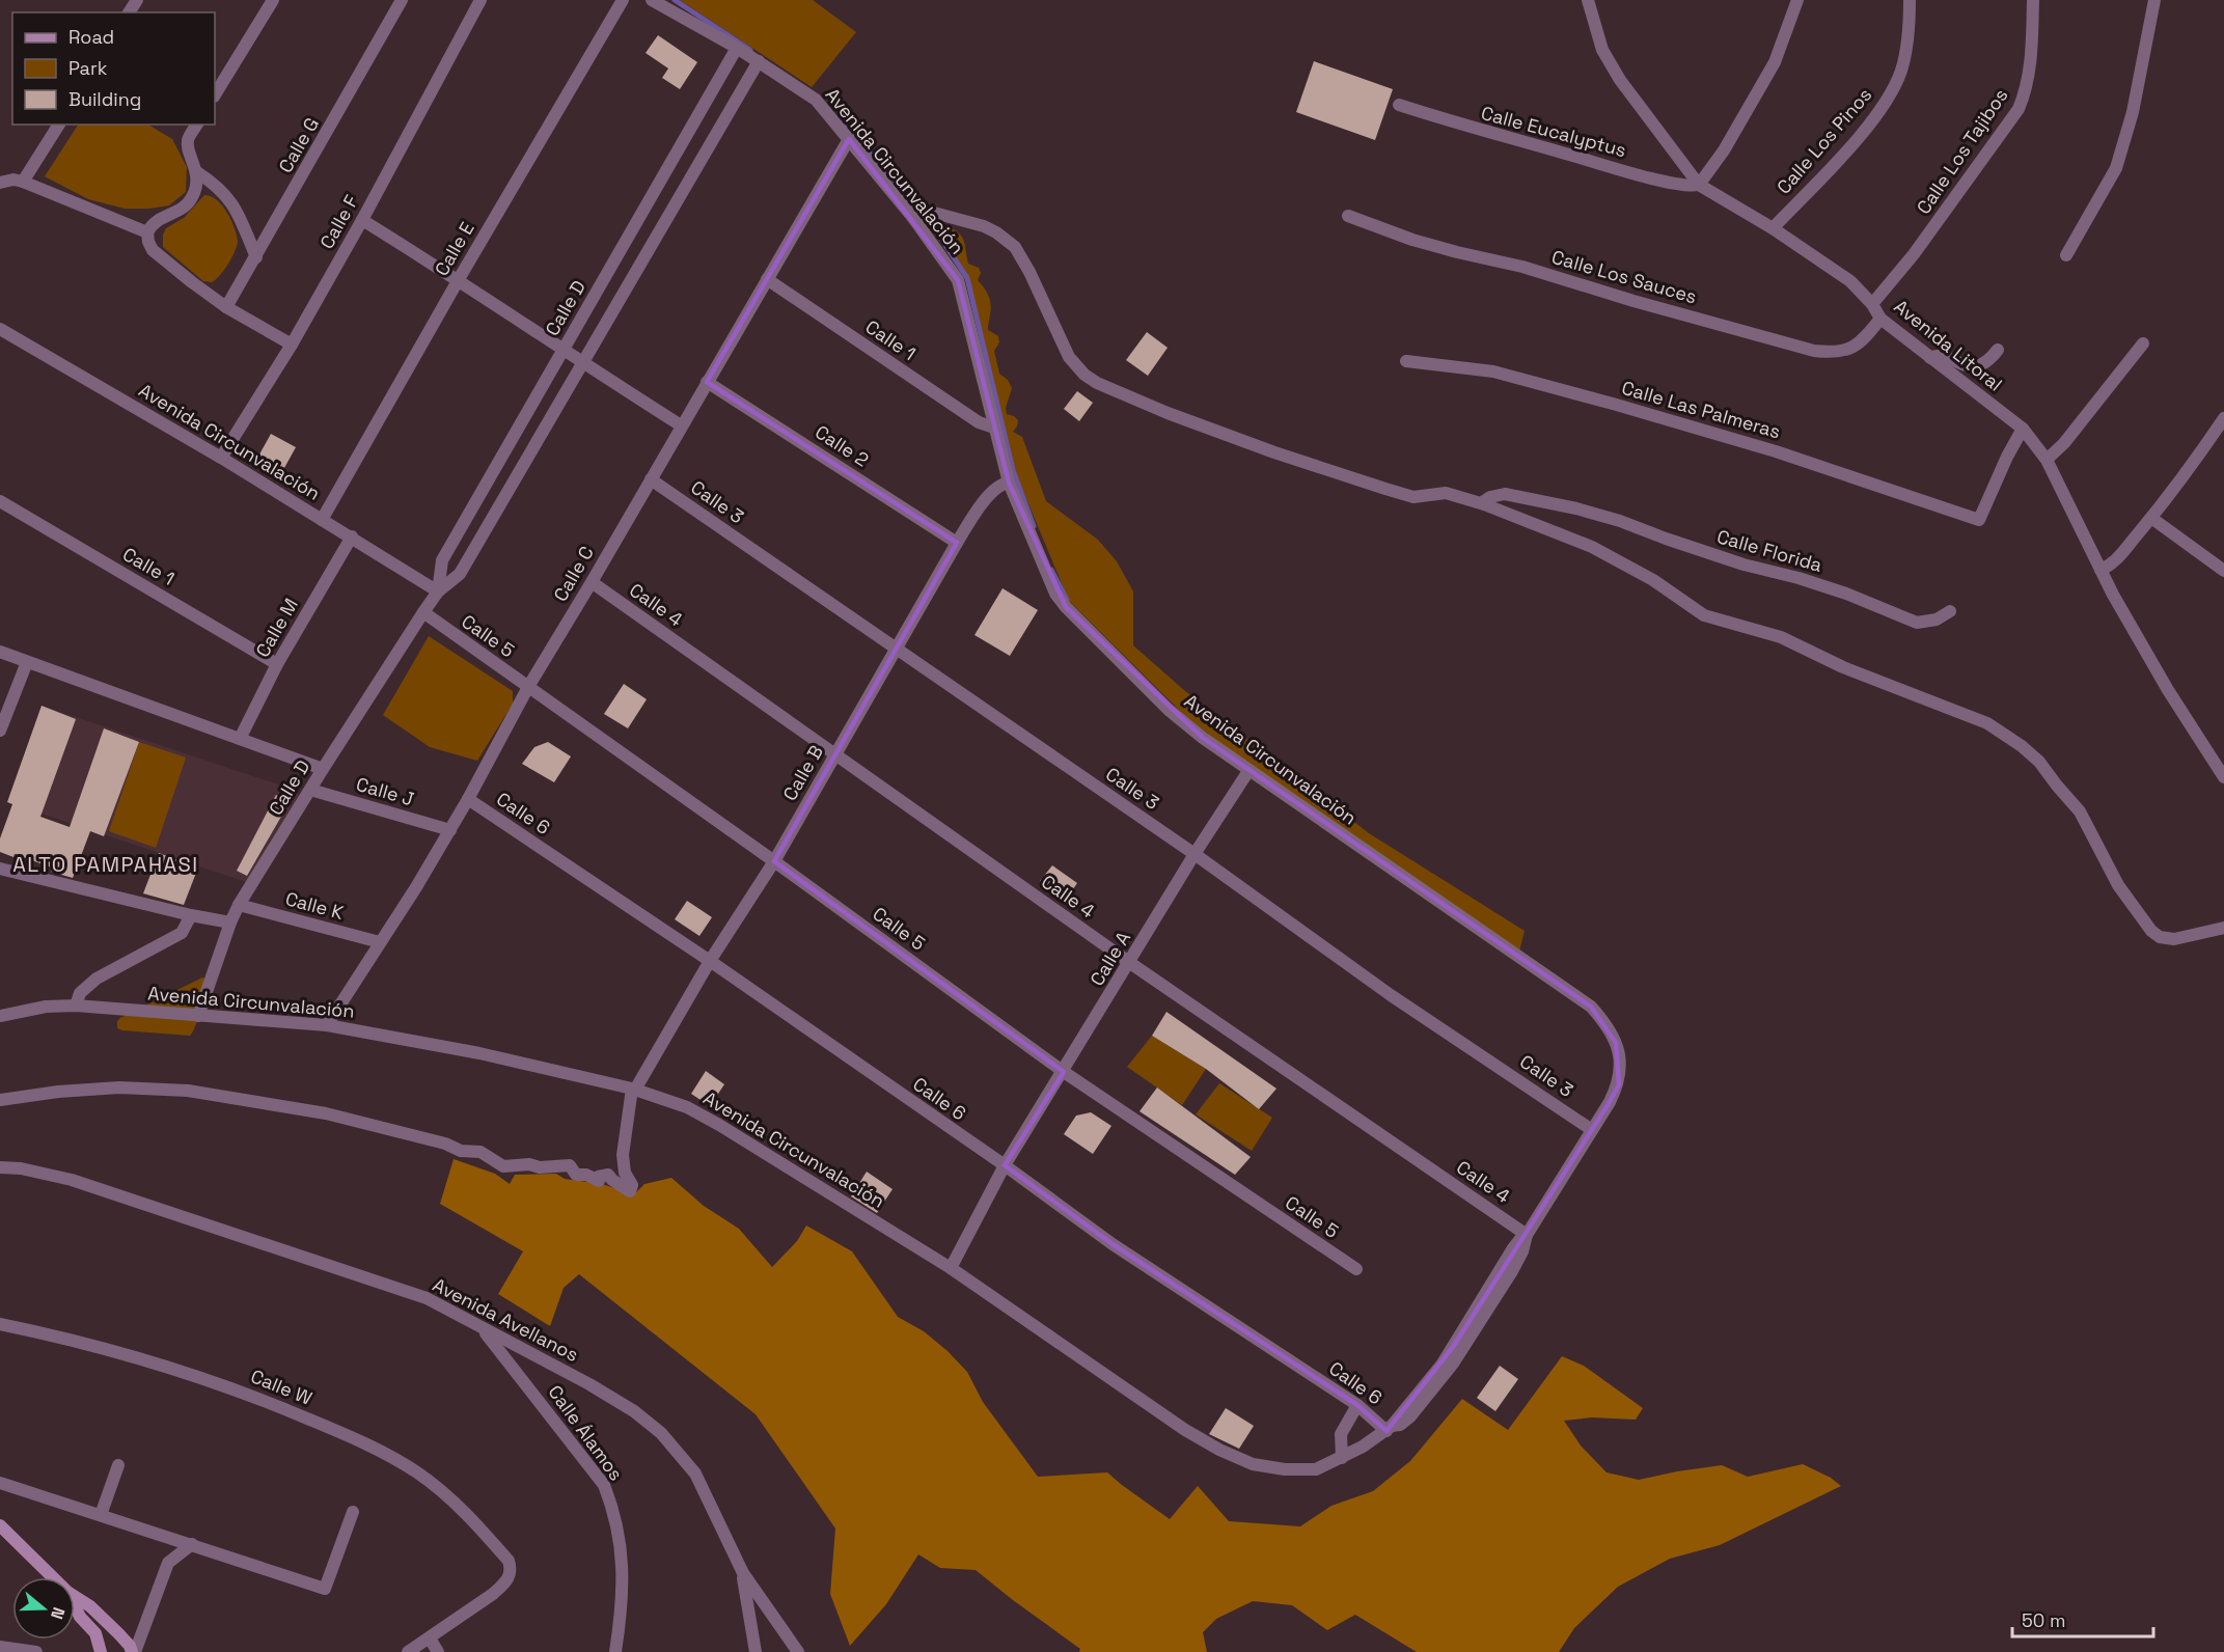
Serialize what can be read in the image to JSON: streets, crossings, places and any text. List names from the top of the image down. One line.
{"streets":{"street":["Calle Eucalyptus","Calle Los Pinos","Calle G","Calle Los Tajibos","Avenida Circunvalación","Calle F","Calle E","Calle Los Sauces","Calle D","Calle 1","Avenida Litoral","Calle Las Palmeras","Calle 2","Calle 3","Calle Florida","Calle C","Calle 4","Calle M","Calle 5","Calle B","Calle J","Calle 6","Calle K","Calle A","Avenida Avellanos","Calle W","Calle Álamos"]},"crossings":[["Calle Eucalyptus","Avenida Litoral"],["Calle Los Pinos","Avenida Litoral"],["Calle Los Tajibos","Avenida Litoral"],["Avenida Circunvalación","Calle F"],["Avenida Circunvalación","Calle E"],["Avenida Circunvalación","Calle D"],["Avenida Circunvalación","Calle 1"],["Avenida Circunvalación","Calle 3"],["Avenida Circunvalación","Calle C"],["Avenida Circunvalación","Calle 4"],["Avenida Circunvalación","Calle M"],["Avenida Circunvalación","Calle B"],["Avenida Circunvalación","Calle 6"],["Avenida Circunvalación","Calle A"],["Calle Los Sauces","Avenida Litoral"],["Calle D","Calle 5"],["Calle D","Calle J"],["Calle D","Calle K"],["Calle 1","Calle C"],["Calle 1","Calle M"],["Avenida Litoral","Calle Las Palmeras"],["Calle 2","Calle C"],["Calle 2","Calle B"],["Calle 3","Calle C"],["Calle 3","Calle B"],["Calle 3","Calle A"],["Calle C","Calle 4"],["Calle C","Calle 5"],["Calle C","Calle J"],["Calle C","Calle 6"],["Calle C","Calle K"],["Calle 4","Calle B"],["Calle 4","Calle A"],["Calle 5","Calle B"],["Calle 5","Calle A"],["Calle B","Calle 6"],["Calle 6","Calle A"],["Avenida Avellanos","Calle Álamos"]],"districts":["ALTO PAMPAHASI"],"legend":["Road","Park","Building"],"scale_bar":"50 m","north":"right"}
